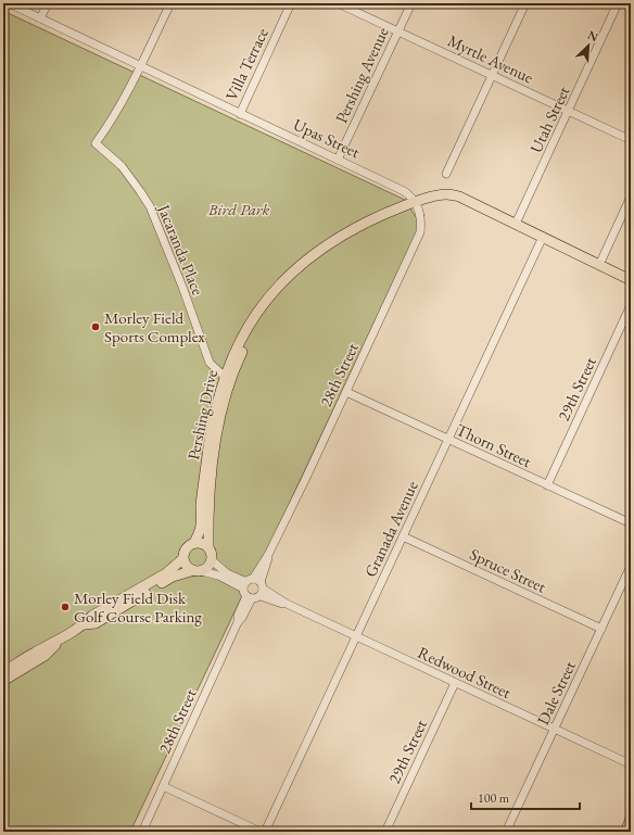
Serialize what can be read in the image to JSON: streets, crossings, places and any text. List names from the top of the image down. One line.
{"streets":{"main road":["Pershing Drive"],"street":["Myrtle Avenue","Villa Terrace","Pershing Avenue","Utah Street","Upas Street","Jacaranda Place","28th Street","29th Street","Thorn Street","Granada Avenue","Spruce Street","Redwood Street","Dale Street"]},"crossings":[["Myrtle Avenue","Pershing Avenue"],["Myrtle Avenue","Utah Street"],["Villa Terrace","Upas Street"],["Pershing Avenue","Upas Street"],["Upas Street","Jacaranda Place"],["Upas Street","28th Street"],["Upas Street","Pershing Drive"],["Jacaranda Place","Pershing Drive"],["28th Street","Pershing Drive"],["28th Street","Thorn Street"],["28th Street","Redwood Street"],["29th Street","Thorn Street"],["29th Street","Redwood Street"],["Thorn Street","Granada Avenue"],["Granada Avenue","Spruce Street"],["Granada Avenue","Redwood Street"],["Spruce Street","Dale Street"],["Redwood Street","Dale Street"]],"parks":["Bird Park"],"places":["Morley Field Sports Complex","Morley Field Disk Golf Course Parking"],"scale_bar":"100 m","north":"top right"}
